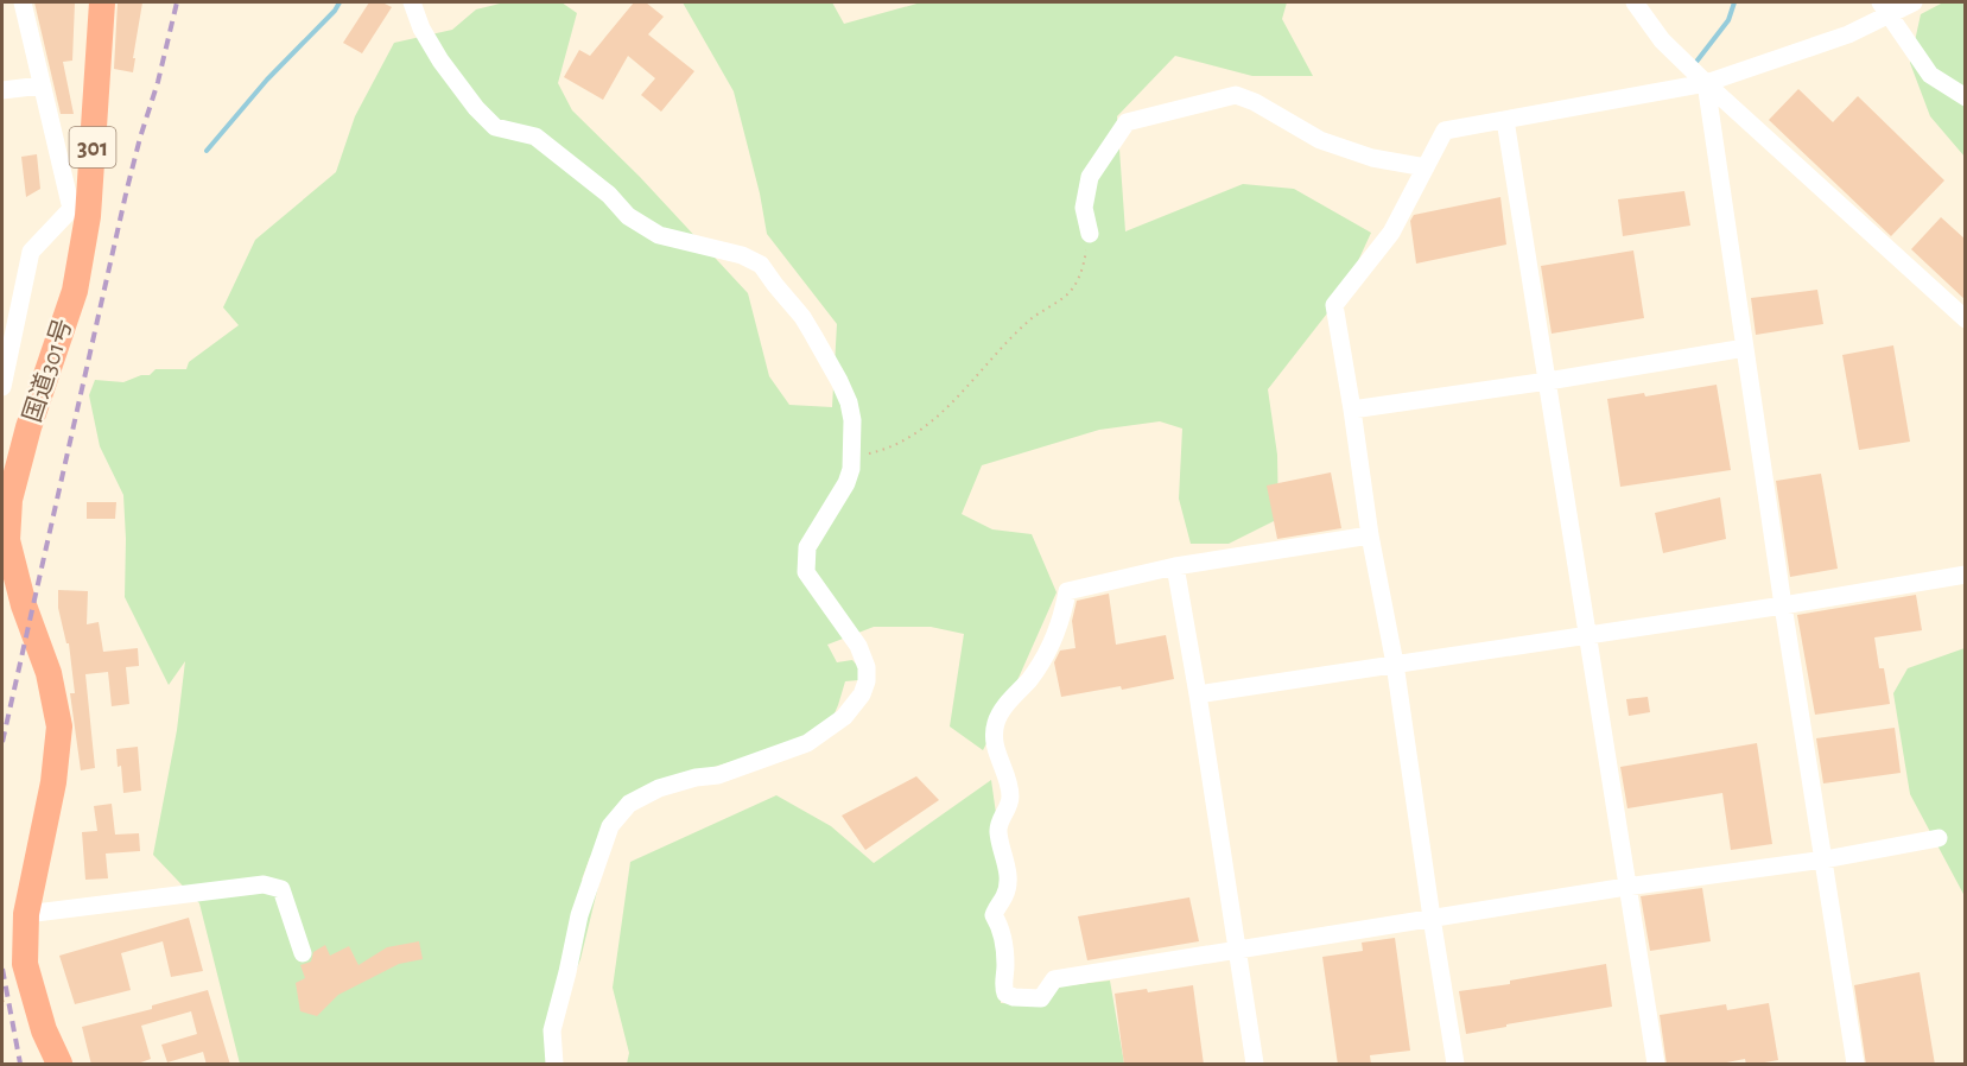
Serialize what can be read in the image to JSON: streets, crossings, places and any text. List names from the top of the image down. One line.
{"streets":{"highway":["301","国道301号"]}}
